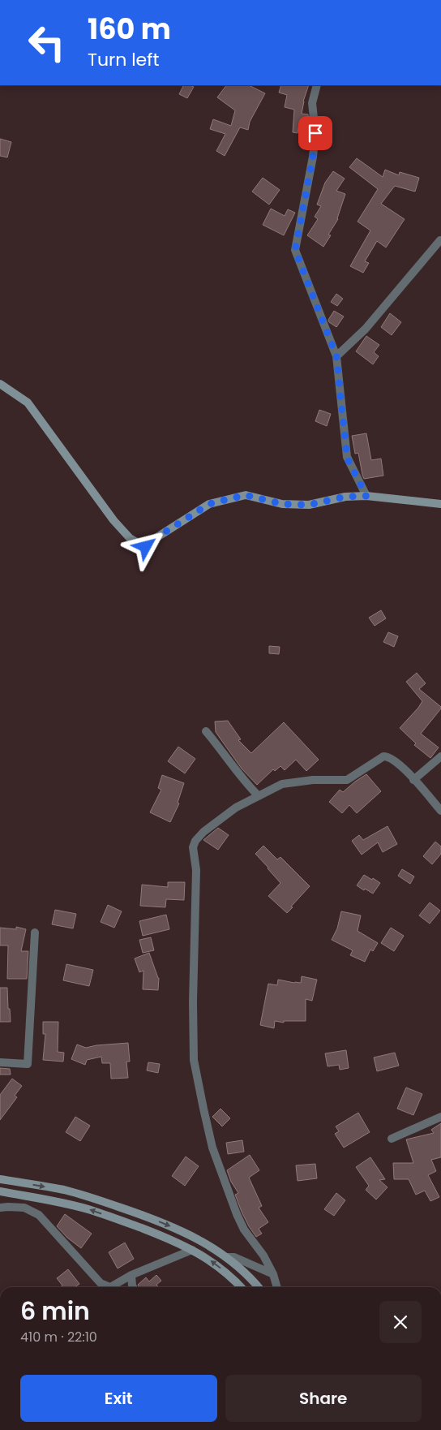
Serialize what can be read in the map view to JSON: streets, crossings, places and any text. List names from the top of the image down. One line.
{"page":{"turn":["160 m","Turn left"],"heading":["6 min","410 m · 22:10"],"buttons":["Exit","Share"]}}
